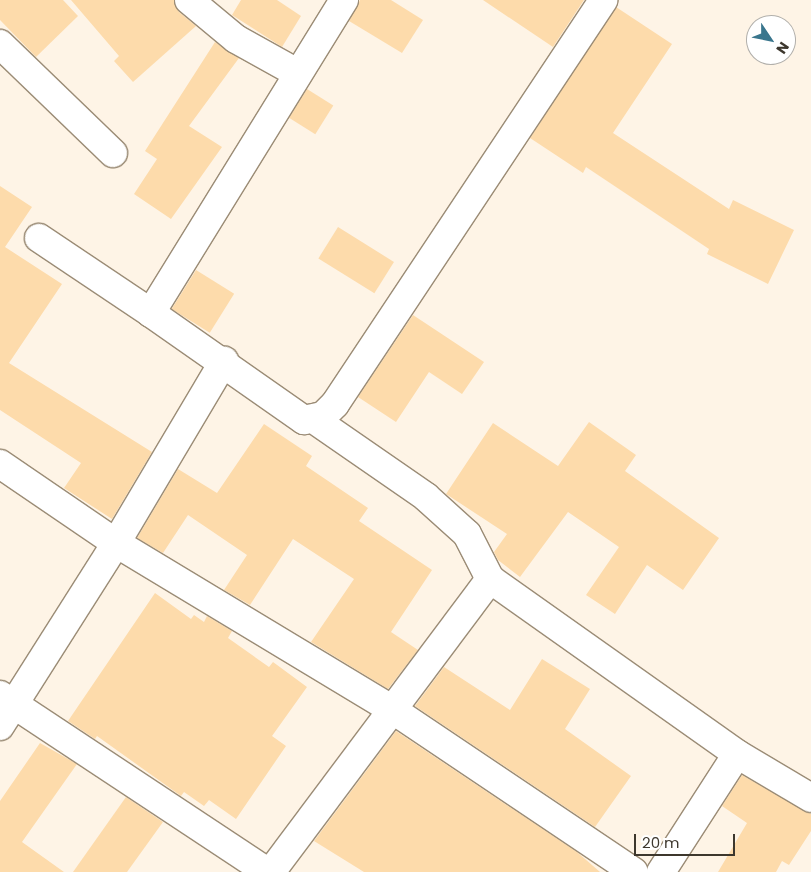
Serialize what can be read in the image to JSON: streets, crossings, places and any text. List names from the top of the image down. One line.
{"scale_bar":"20 m","north":"bottom right"}
